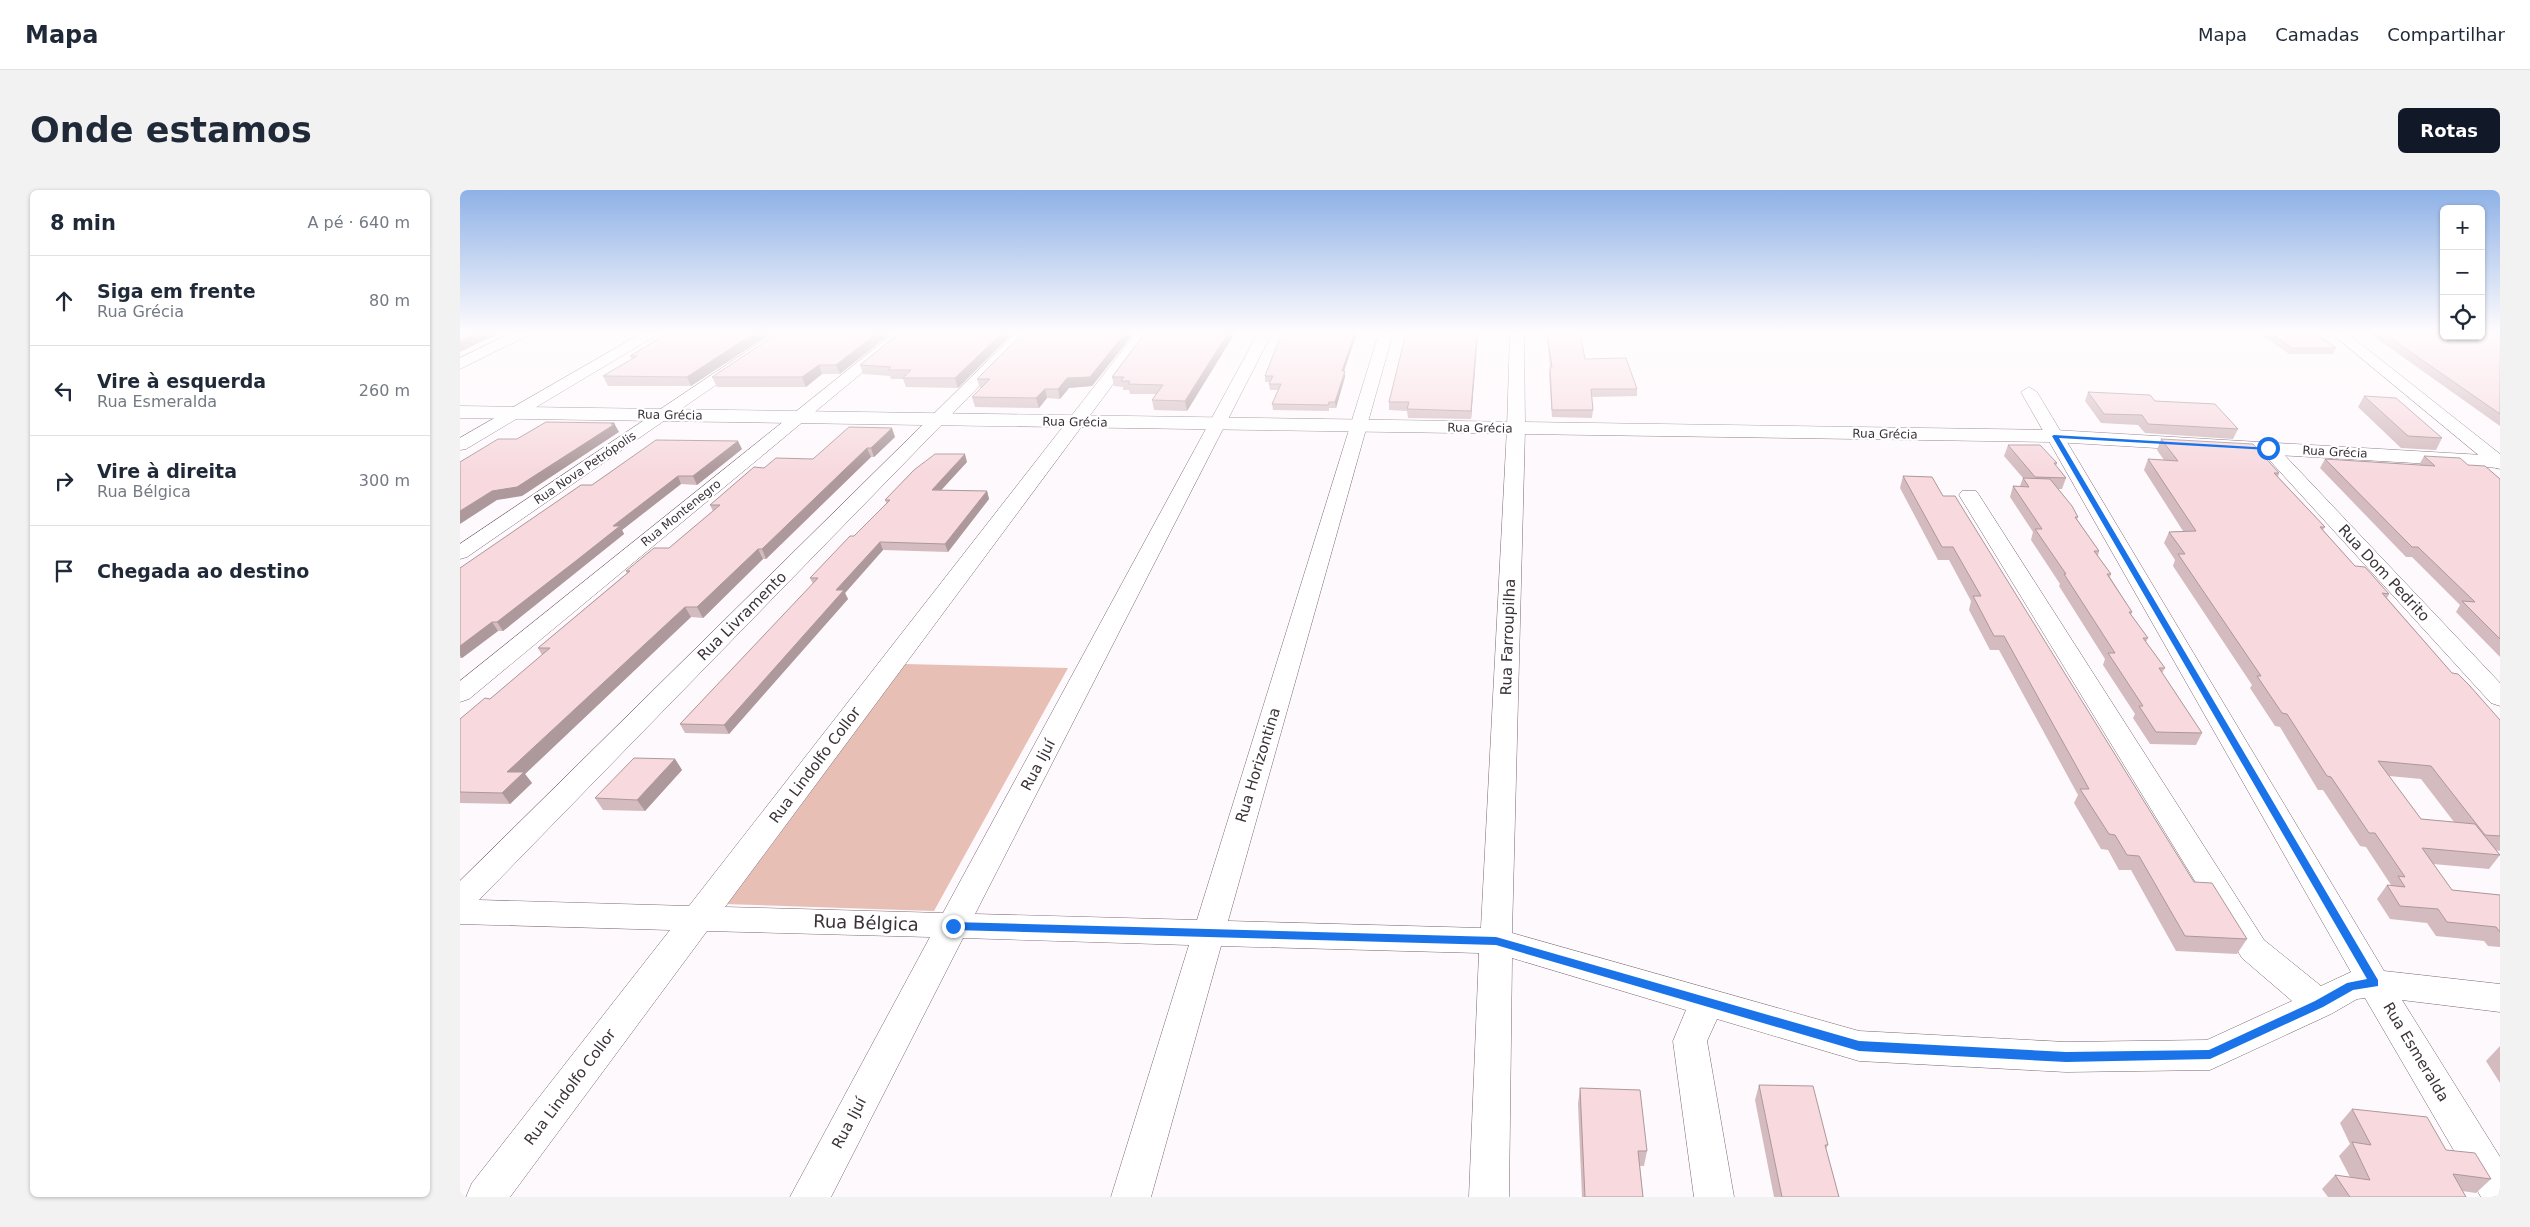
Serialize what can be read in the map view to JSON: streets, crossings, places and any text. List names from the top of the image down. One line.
{"streets":{"main road":["Rua Grécia"],"street":["Rua Nova Petrópolis","Rua Montenegro","Rua Dom Pedrito","Rua Livramento","Rua Farroupilha","Rua Lindolfo Collor","Rua Ijuí","Rua Horizontina","Rua Bélgica","Rua Esmeralda"]},"crossings":[["Rua Grécia","Rua Nova Petrópolis"],["Rua Grécia","Rua Montenegro"],["Rua Grécia","Rua Dom Pedrito"],["Rua Grécia","Rua Livramento"],["Rua Grécia","Rua Farroupilha"],["Rua Grécia","Rua Lindolfo Collor"],["Rua Grécia","Rua Ijuí"],["Rua Grécia","Rua Horizontina"],["Rua Grécia","Rua Esmeralda"],["Rua Farroupilha","Rua Bélgica"],["Rua Lindolfo Collor","Rua Bélgica"],["Rua Ijuí","Rua Bélgica"],["Rua Horizontina","Rua Bélgica"],["Rua Bélgica","Rua Esmeralda"]],"page":{"header":"Mapa","nav":["Mapa","Camadas","Compartilhar"],"buttons":"Rotas","title":"Onde estamos","heading":["8 min","A pé · 640 m"],"map_buttons":["+","−"],"list":[["Siga em frente","Rua Grécia","80 m"],["Vire à esquerda","Rua Esmeralda","260 m"],["Vire à direita","Rua Bélgica","300 m"],"Chegada ao destino"]}}
